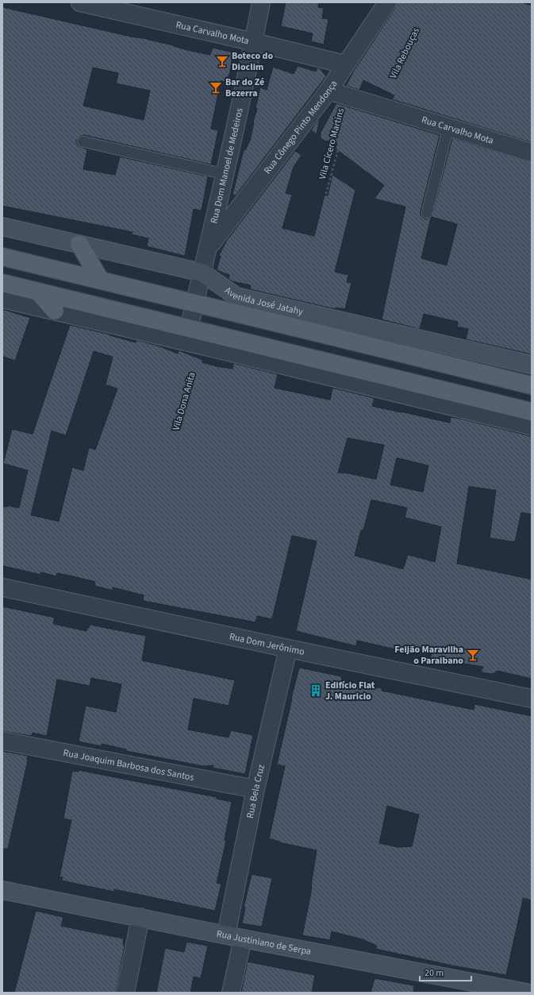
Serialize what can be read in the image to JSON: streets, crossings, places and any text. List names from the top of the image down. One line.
{"streets":{"main road":["Avenida José Jatahy"],"street":["Rua Carvalho Mota","Rua Cônego Pinto Mendonça","Rua Dom Manoel de Medeiros","Rua Dom Jerônimo","Rua Joaquim Barbosa dos Santos","Rua Bela Cruz","Rua Justiniano de Serpa"],"path":["Vila Rebouças","Vila Cícero Martins","Vila Dona Anita"]},"crossings":[["Rua Carvalho Mota","Vila Rebouças"],["Rua Carvalho Mota","Rua Cônego Pinto Mendonça"],["Rua Carvalho Mota","Vila Cícero Martins"],["Rua Carvalho Mota","Rua Dom Manoel de Medeiros"],["Rua Cônego Pinto Mendonça","Rua Dom Manoel de Medeiros"],["Rua Dom Manoel de Medeiros","Avenida José Jatahy"],["Rua Dom Jerônimo","Rua Bela Cruz"],["Rua Joaquim Barbosa dos Santos","Rua Bela Cruz"],["Rua Bela Cruz","Rua Justiniano de Serpa"]],"places":{"bar":["Boteco do Dioclim","Bar do Zé Bezerra","Feijão Maravilha o Paraibano"],"building":["Edifício Flat J. Mauricio"]},"scale_bar":"20 m"}
